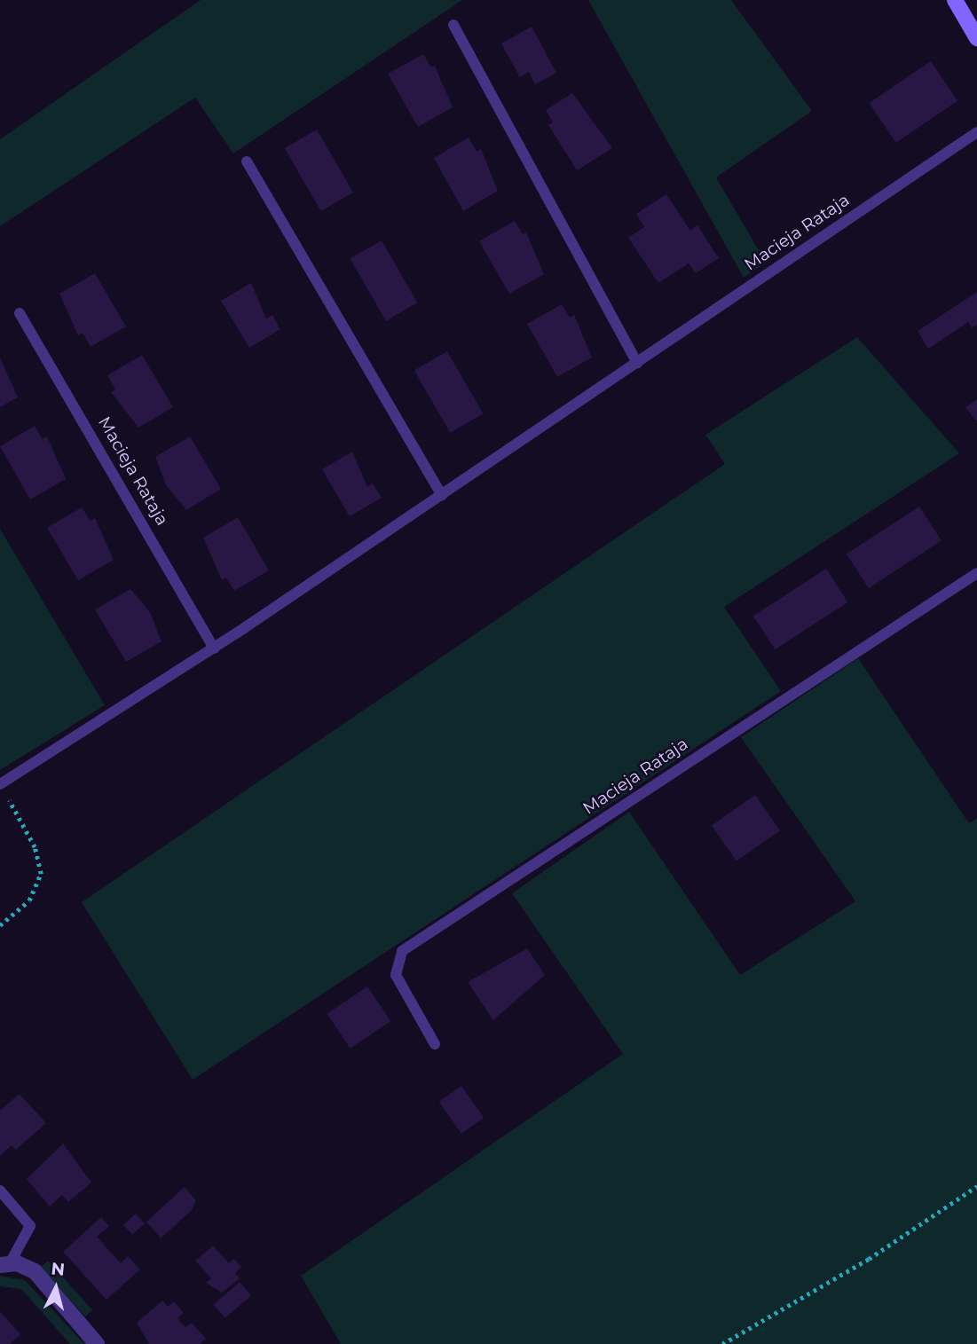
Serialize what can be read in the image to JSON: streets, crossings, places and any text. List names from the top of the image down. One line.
{"streets":{"lane":["Macieja Rataja"]},"north":"top"}
